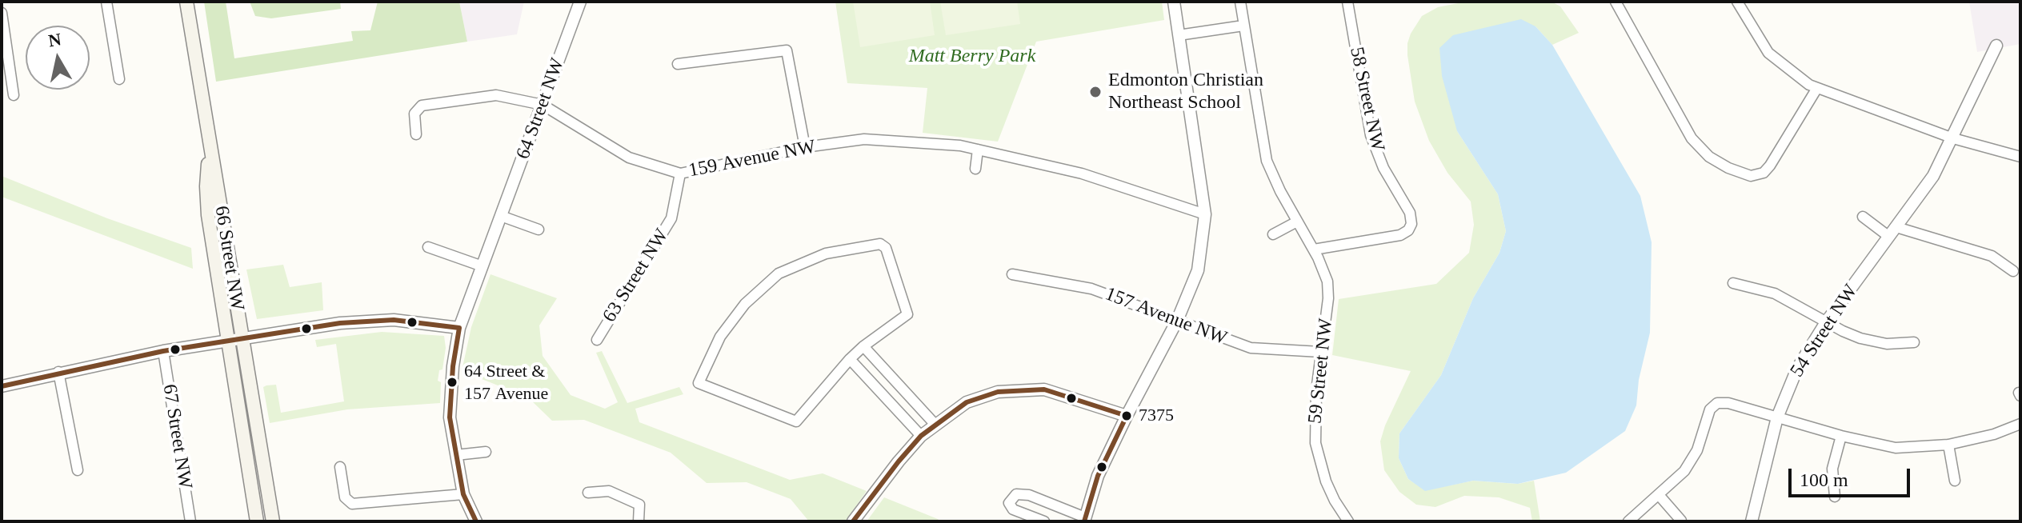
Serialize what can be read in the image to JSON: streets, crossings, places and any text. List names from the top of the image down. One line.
{"streets":{"main road":["66 Street NW"],"street":["58 Street NW","64 Street NW","159 Avenue NW","63 Street NW","157 Avenue NW","54 Street NW","59 Street NW","67 Street NW"]},"crossings":[["58 Street NW","59 Street NW"],["64 Street NW","159 Avenue NW"],["159 Avenue NW","63 Street NW"],["157 Avenue NW","59 Street NW"]],"parks":["Matt Berry Park"],"places":["Edmonton Christian Northeast School","64 Street & 157 Avenue","7375"],"scale_bar":"100 m","north":"top"}
